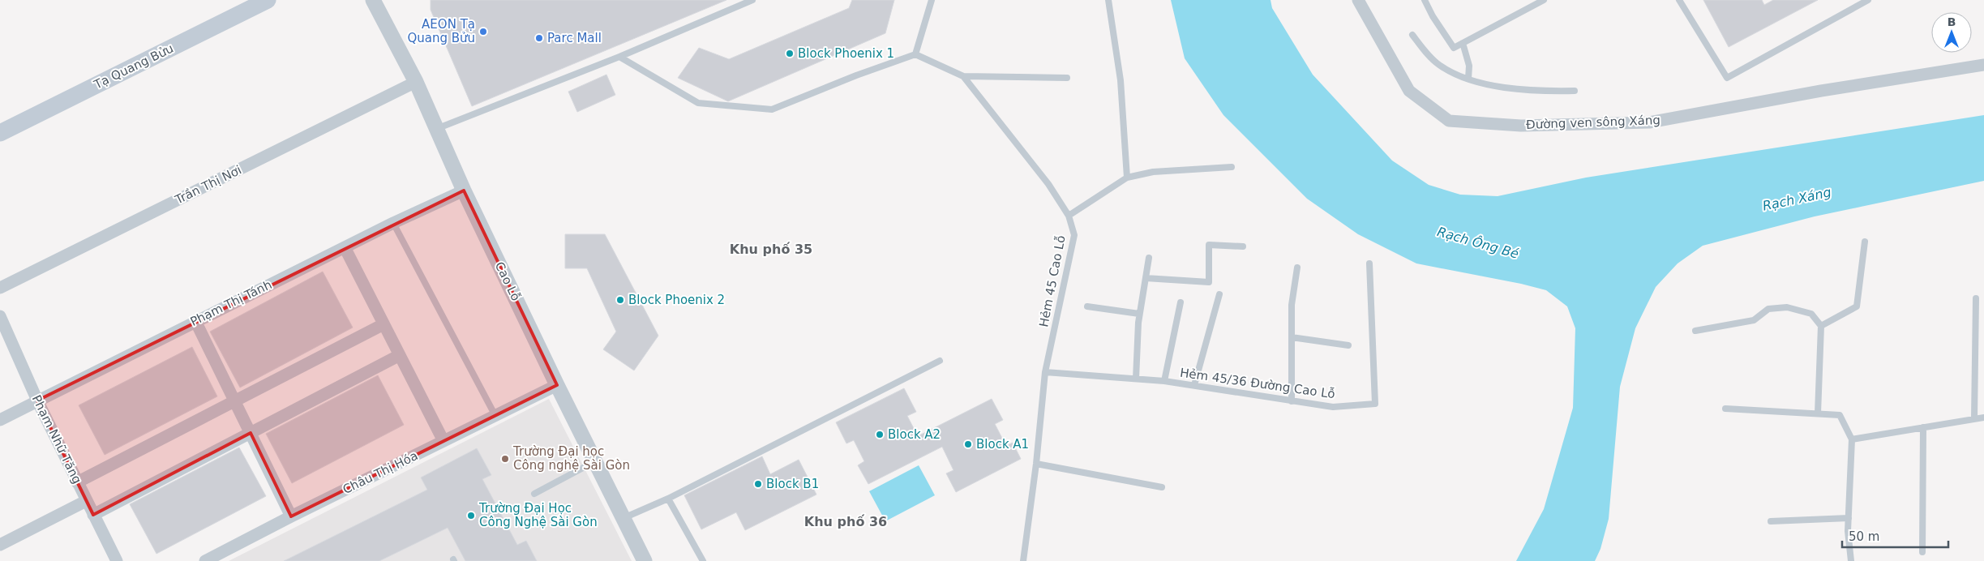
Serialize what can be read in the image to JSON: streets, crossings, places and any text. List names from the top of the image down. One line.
{"streets":{"main road":["Tạ Quang Bửu"],"street":["Đường ven sông Xáng","Trần Thị Nơi","Cao Lỗ","Phạm Thị Tánh","Phạm Nhữ Tăng","Châu Thị Hóa"],"lane":["Hẻm 45 Cao Lỗ","Hẻm 45/36 Đường Cao Lỗ"]},"crossings":[["Trần Thị Nơi","Cao Lỗ"],["Cao Lỗ","Phạm Thị Tánh"],["Cao Lỗ","Châu Thị Hóa"],["Hẻm 45 Cao Lỗ","Hẻm 45/36 Đường Cao Lỗ"],["Phạm Thị Tánh","Phạm Nhữ Tăng"]],"districts":["Khu phố 35","Khu phố 36"],"water":["Rạch Xáng","Rạch Ông Bé"],"places":["AEON Tạ Quang Bửu","Parc Mall","Block Phoenix 1","Block Phoenix 2","Block A2","Block A1","Trường Đại học Công nghệ Sài Gòn","Block B1","Trường Đại Học Công Nghệ Sài Gòn"],"scale_bar":"50 m","north":"top"}
